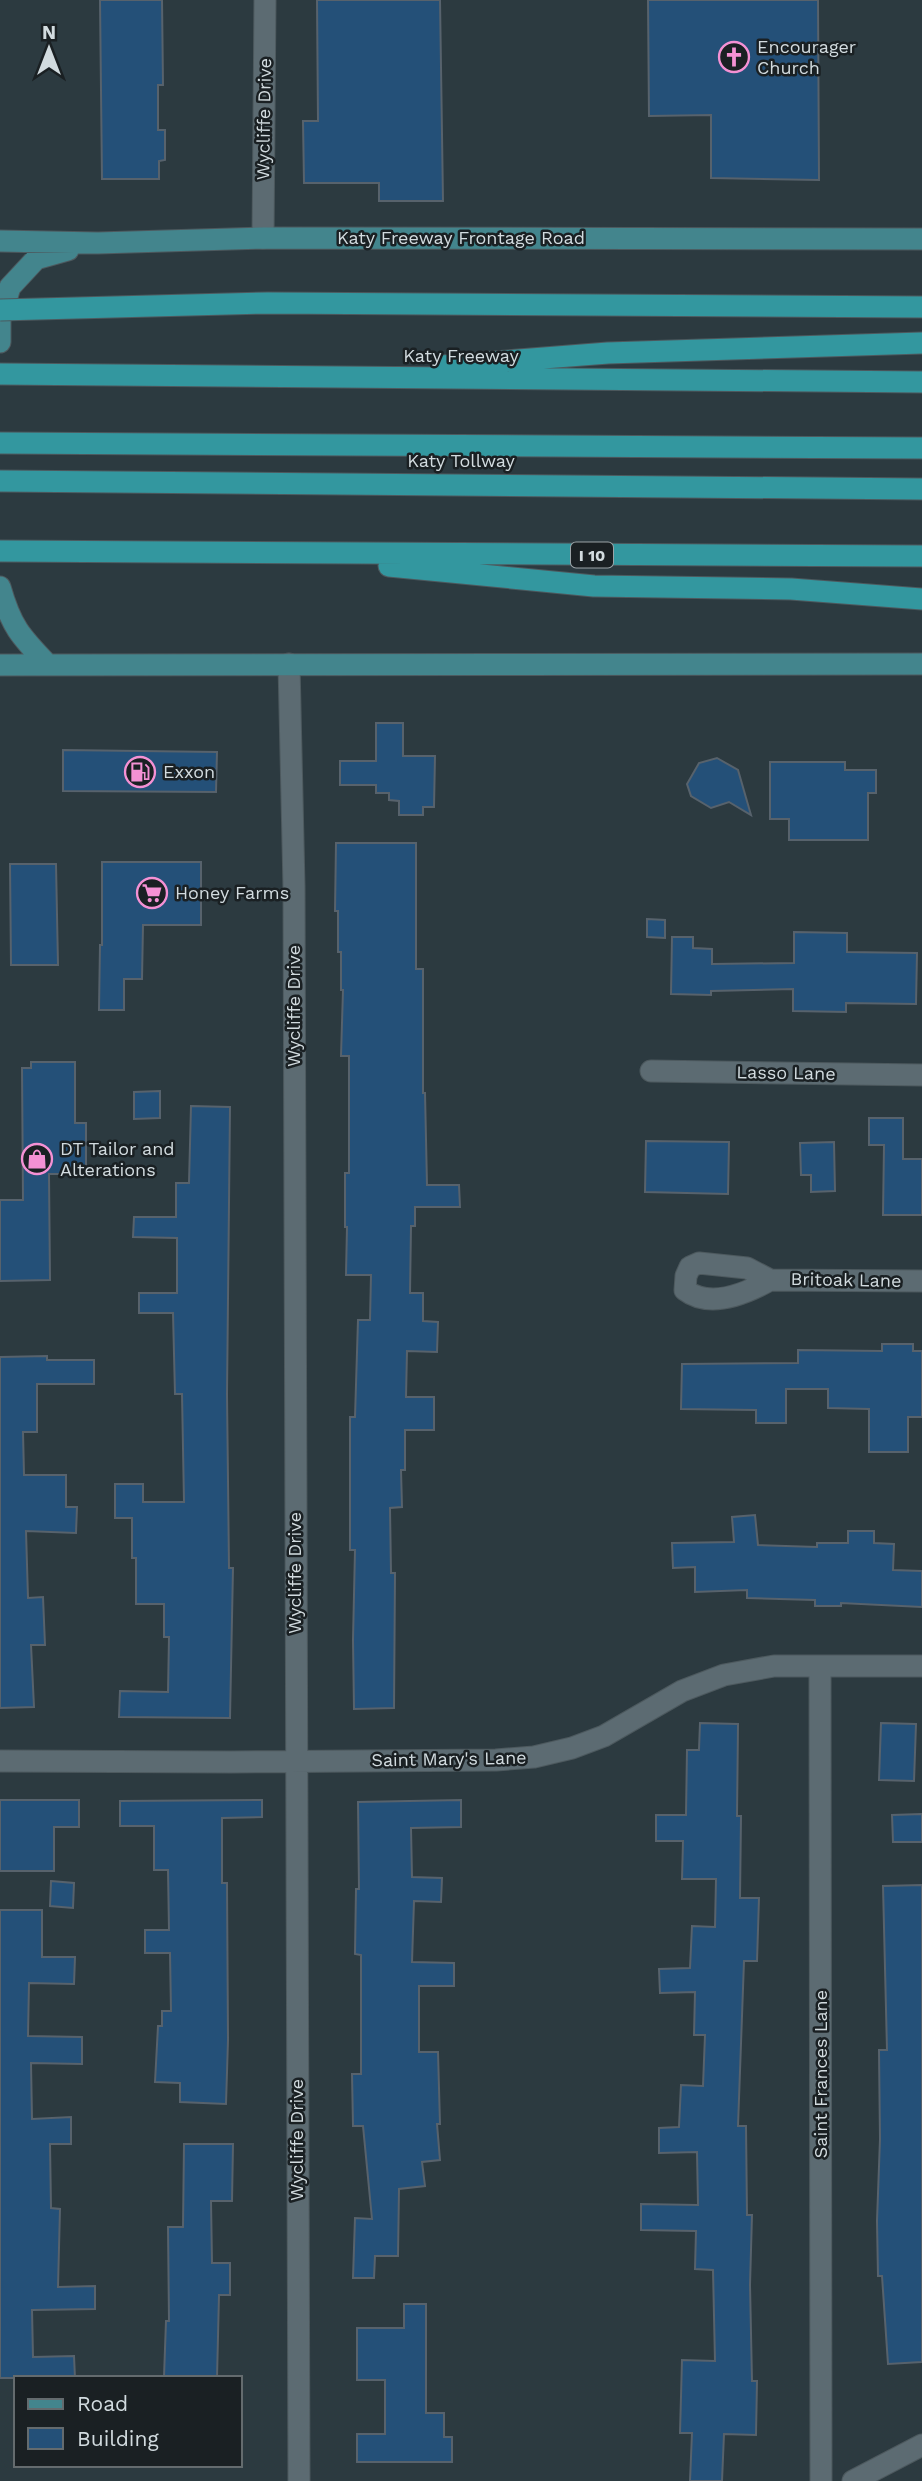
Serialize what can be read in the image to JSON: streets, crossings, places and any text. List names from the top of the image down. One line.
{"streets":{"highway":["Katy Freeway","Katy Tollway","I 10"],"main road":["Katy Freeway Frontage Road"],"street":["Wycliffe Drive","Lasso Lane","Britoak Lane","Saint Mary's Lane","Saint Frances Lane"]},"crossings":[["Wycliffe Drive","Katy Freeway Frontage Road"],["Wycliffe Drive","Saint Mary's Lane"],["Saint Mary's Lane","Saint Frances Lane"]],"places":{"church":["Encourager Church"],"fuel station":["Exxon"],"supermarket":["Honey Farms"],"shop":["DT Tailor and Alterations"]},"legend":["Road","Building"],"north":"top"}
